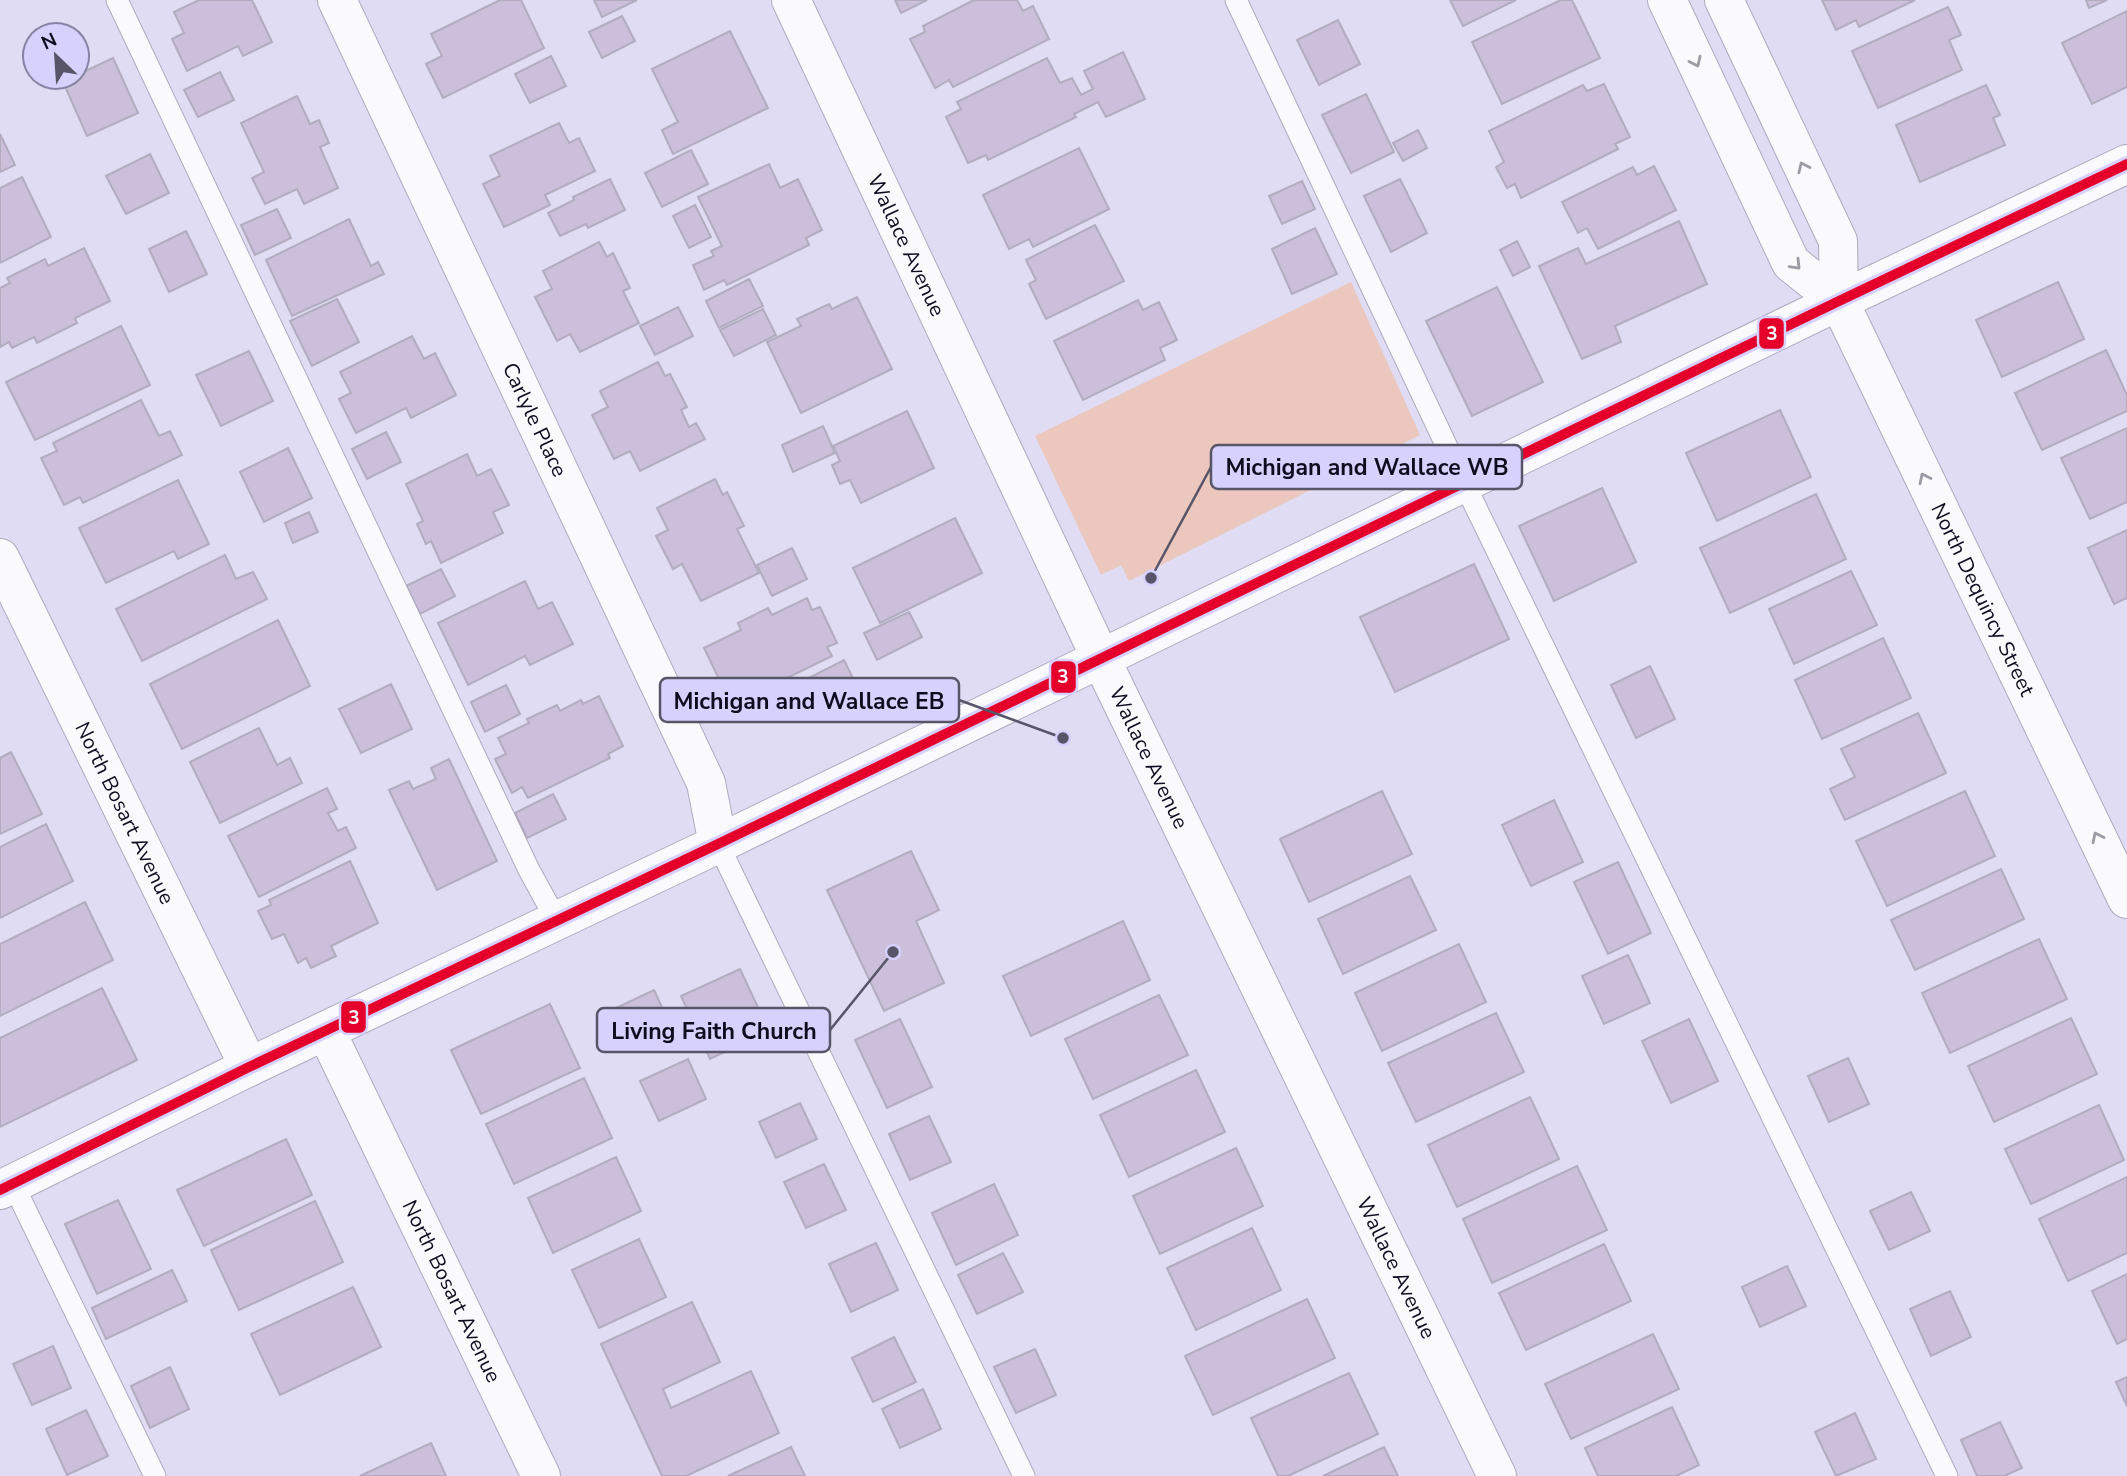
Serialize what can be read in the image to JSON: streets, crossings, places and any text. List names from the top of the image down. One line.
{"streets":{"street":["Wallace Avenue","Carlyle Place","North Dequincy Street","North Bosart Avenue"]},"places":["Michigan and Wallace WB","Michigan and Wallace EB","Living Faith Church"],"lines":["transit line 3"],"north":"top left"}
